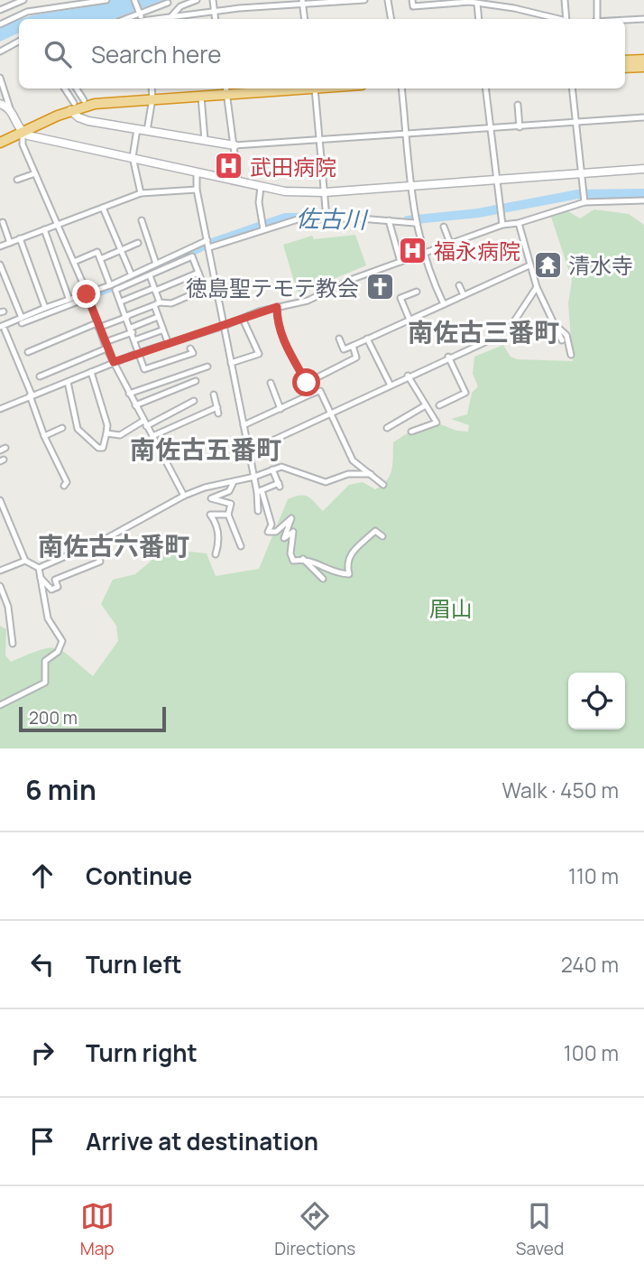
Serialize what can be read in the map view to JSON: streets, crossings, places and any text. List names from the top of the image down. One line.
{"districts":["南佐古三番町","南佐古五番町","南佐古六番町"],"water":["佐古川"],"parks":["眉山"],"places":{"hospital":["武田病院","福永病院"],"temple":["清水寺"],"church":["徳島聖テモテ教会"]},"scale_bar":"200 m","page":{"search":"Search here","scale":"200 m","heading":["6 min","Walk · 450 m"],"list":[["Continue","110 m"],["Turn left","240 m"],["Turn right","100 m"],"Arrive at destination"],"nav":["Map","Directions","Saved"]}}
